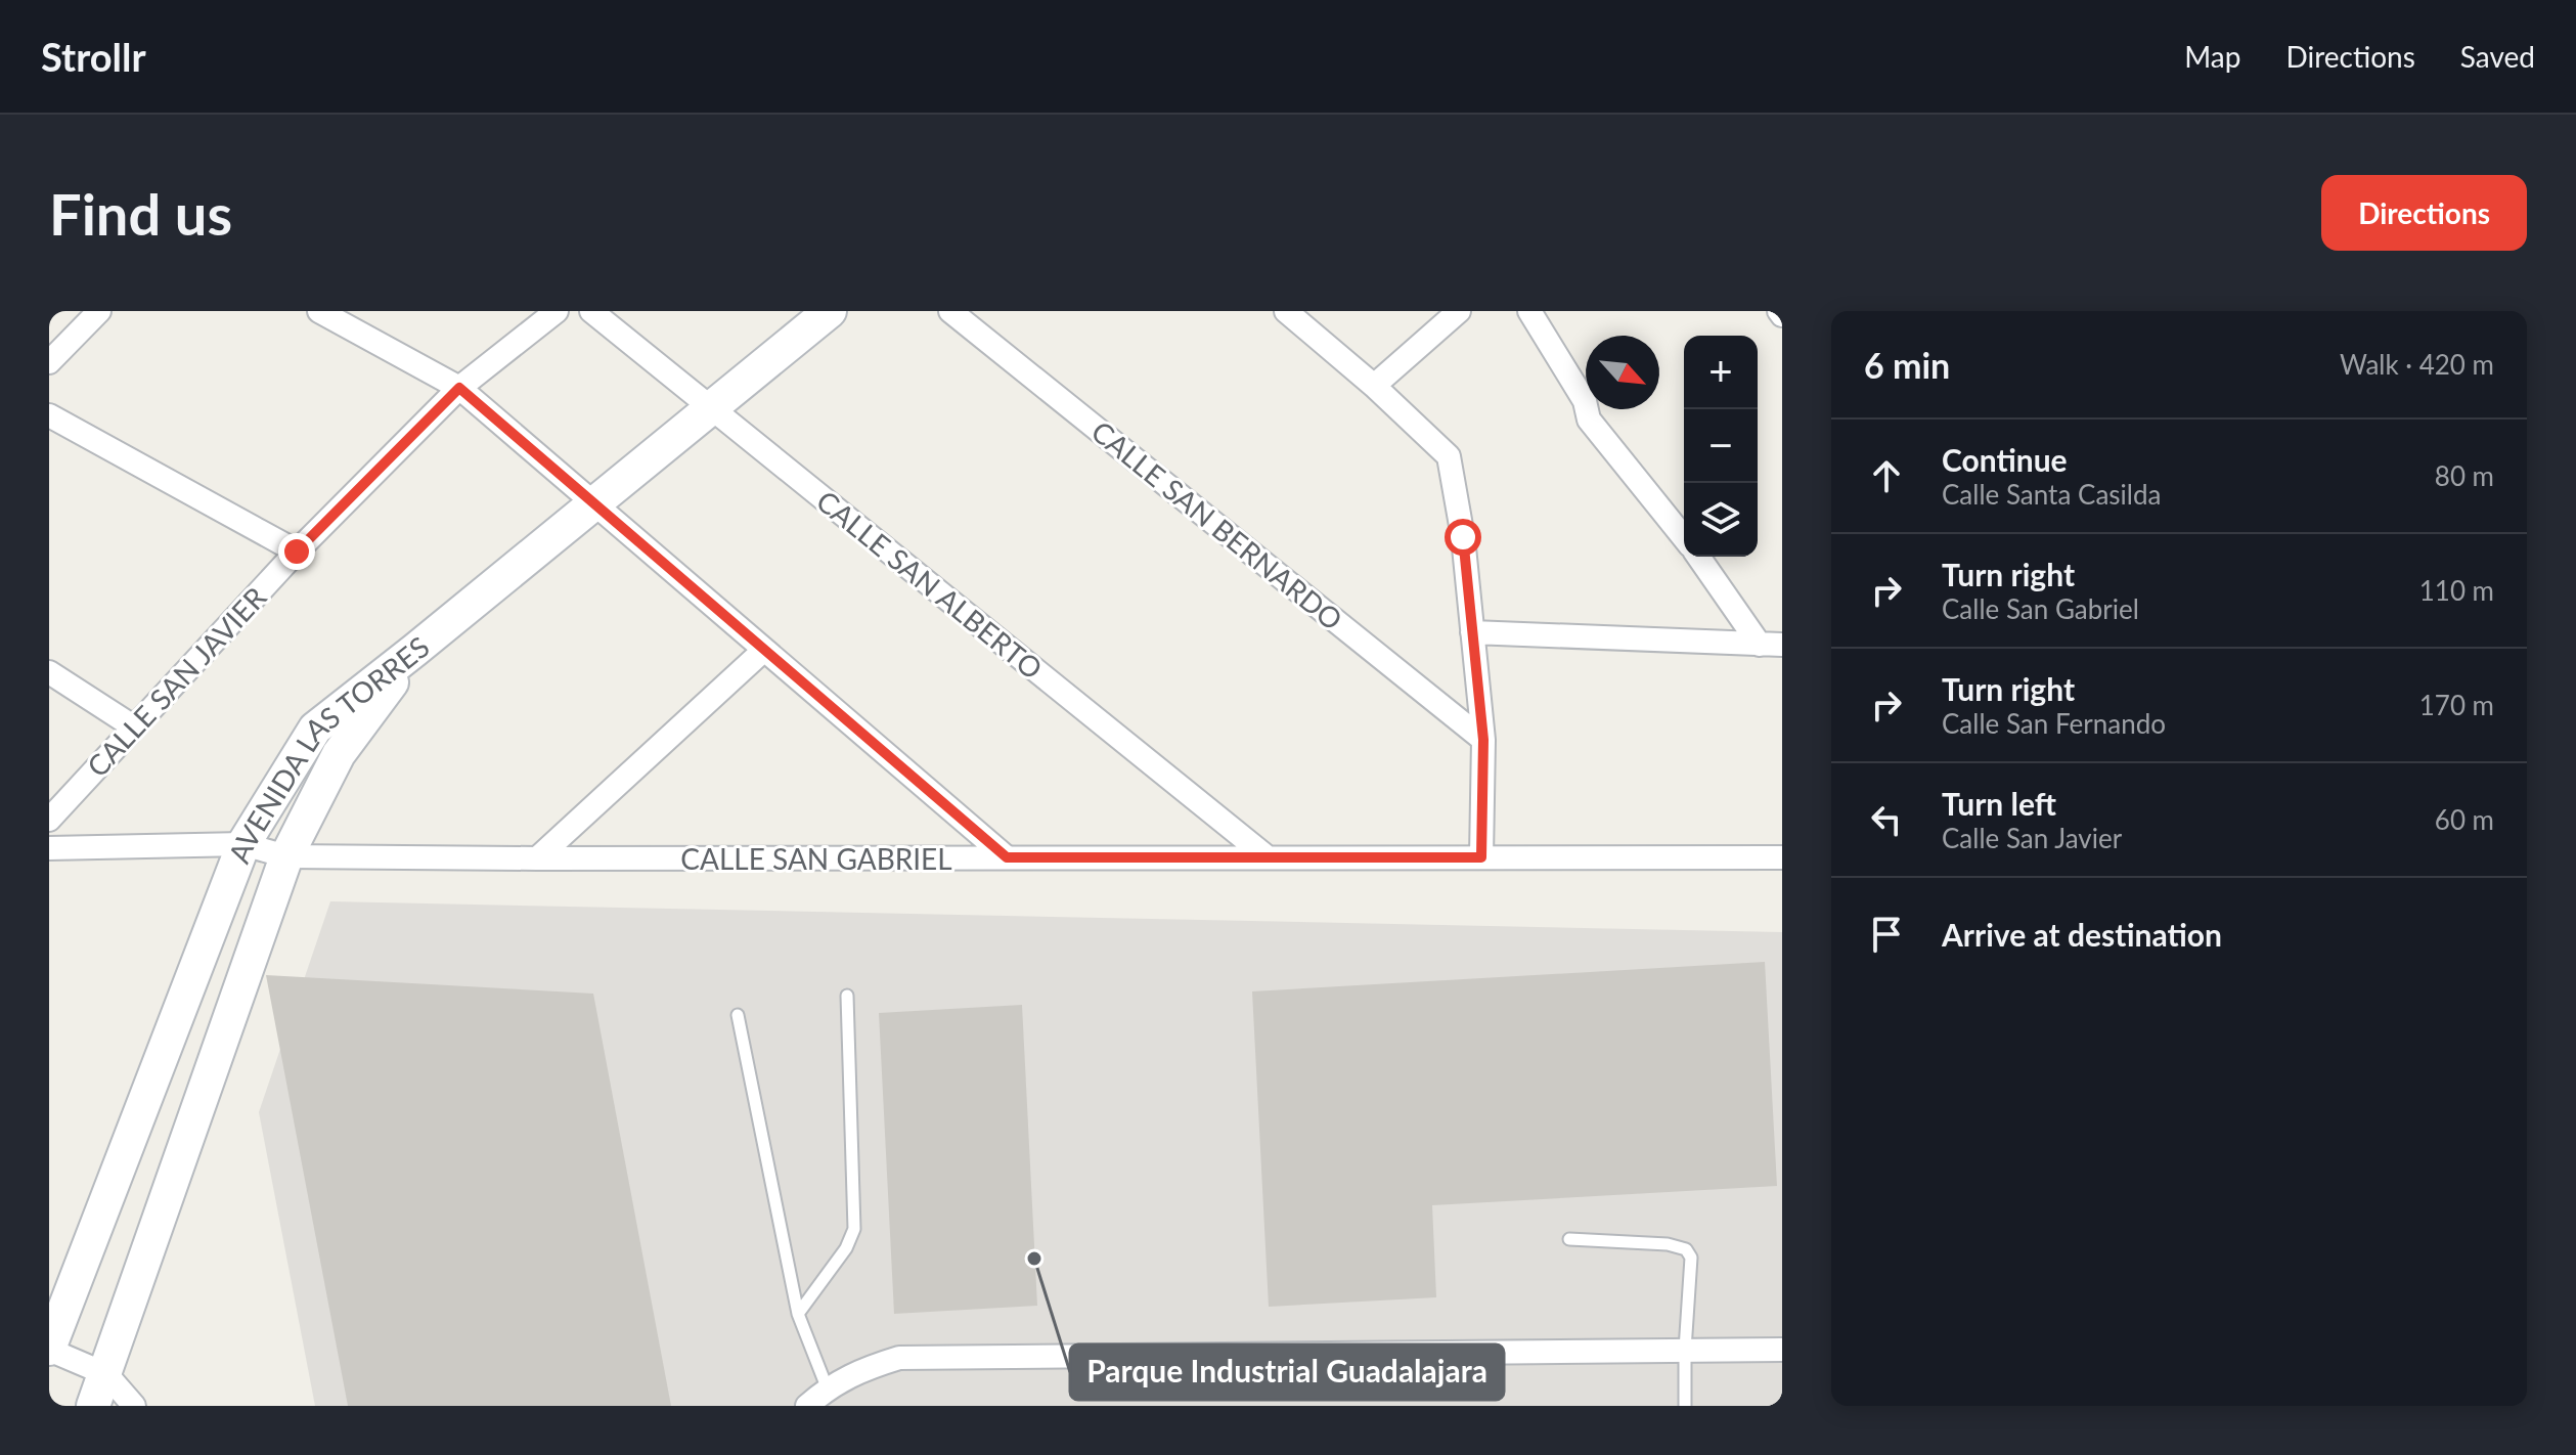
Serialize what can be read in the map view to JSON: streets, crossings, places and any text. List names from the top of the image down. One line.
{"streets":{"street":["CALLE SAN BERNARDO","CALLE SAN ALBERTO","CALLE SAN JAVIER","AVENIDA LAS TORRES","CALLE SAN GABRIEL"]},"crossings":[["CALLE SAN ALBERTO","CALLE SAN GABRIEL"],["AVENIDA LAS TORRES","CALLE SAN GABRIEL"]],"places":["Parque Industrial Guadalajara"],"north":"bottom right","page":{"header":"Strollr","nav":["Map","Directions","Saved"],"buttons":"Directions","title":"Find us","heading":["6 min","Walk · 420 m"],"map_buttons":["+","−"],"list":[["Continue","Calle Santa Casilda","80 m"],["Turn right","Calle San Gabriel","110 m"],["Turn right","Calle San Fernando","170 m"],["Turn left","Calle San Javier","60 m"],"Arrive at destination"]}}
